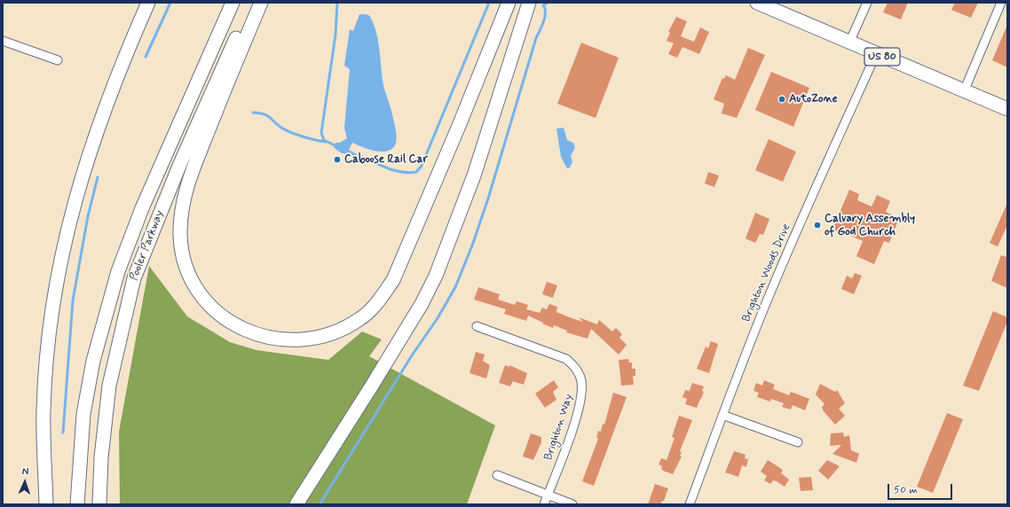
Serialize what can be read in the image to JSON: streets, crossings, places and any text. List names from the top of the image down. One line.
{"streets":{"main road":["US 80","Pooler Parkway"],"street":["Brighton Woods Drive","Brighton Way"]},"crossings":[["US 80","Brighton Woods Drive"]],"places":["AutoZone","Caboose Rail Car","Calvary Assembly of God Church"],"scale_bar":"50 m","north":"top"}
